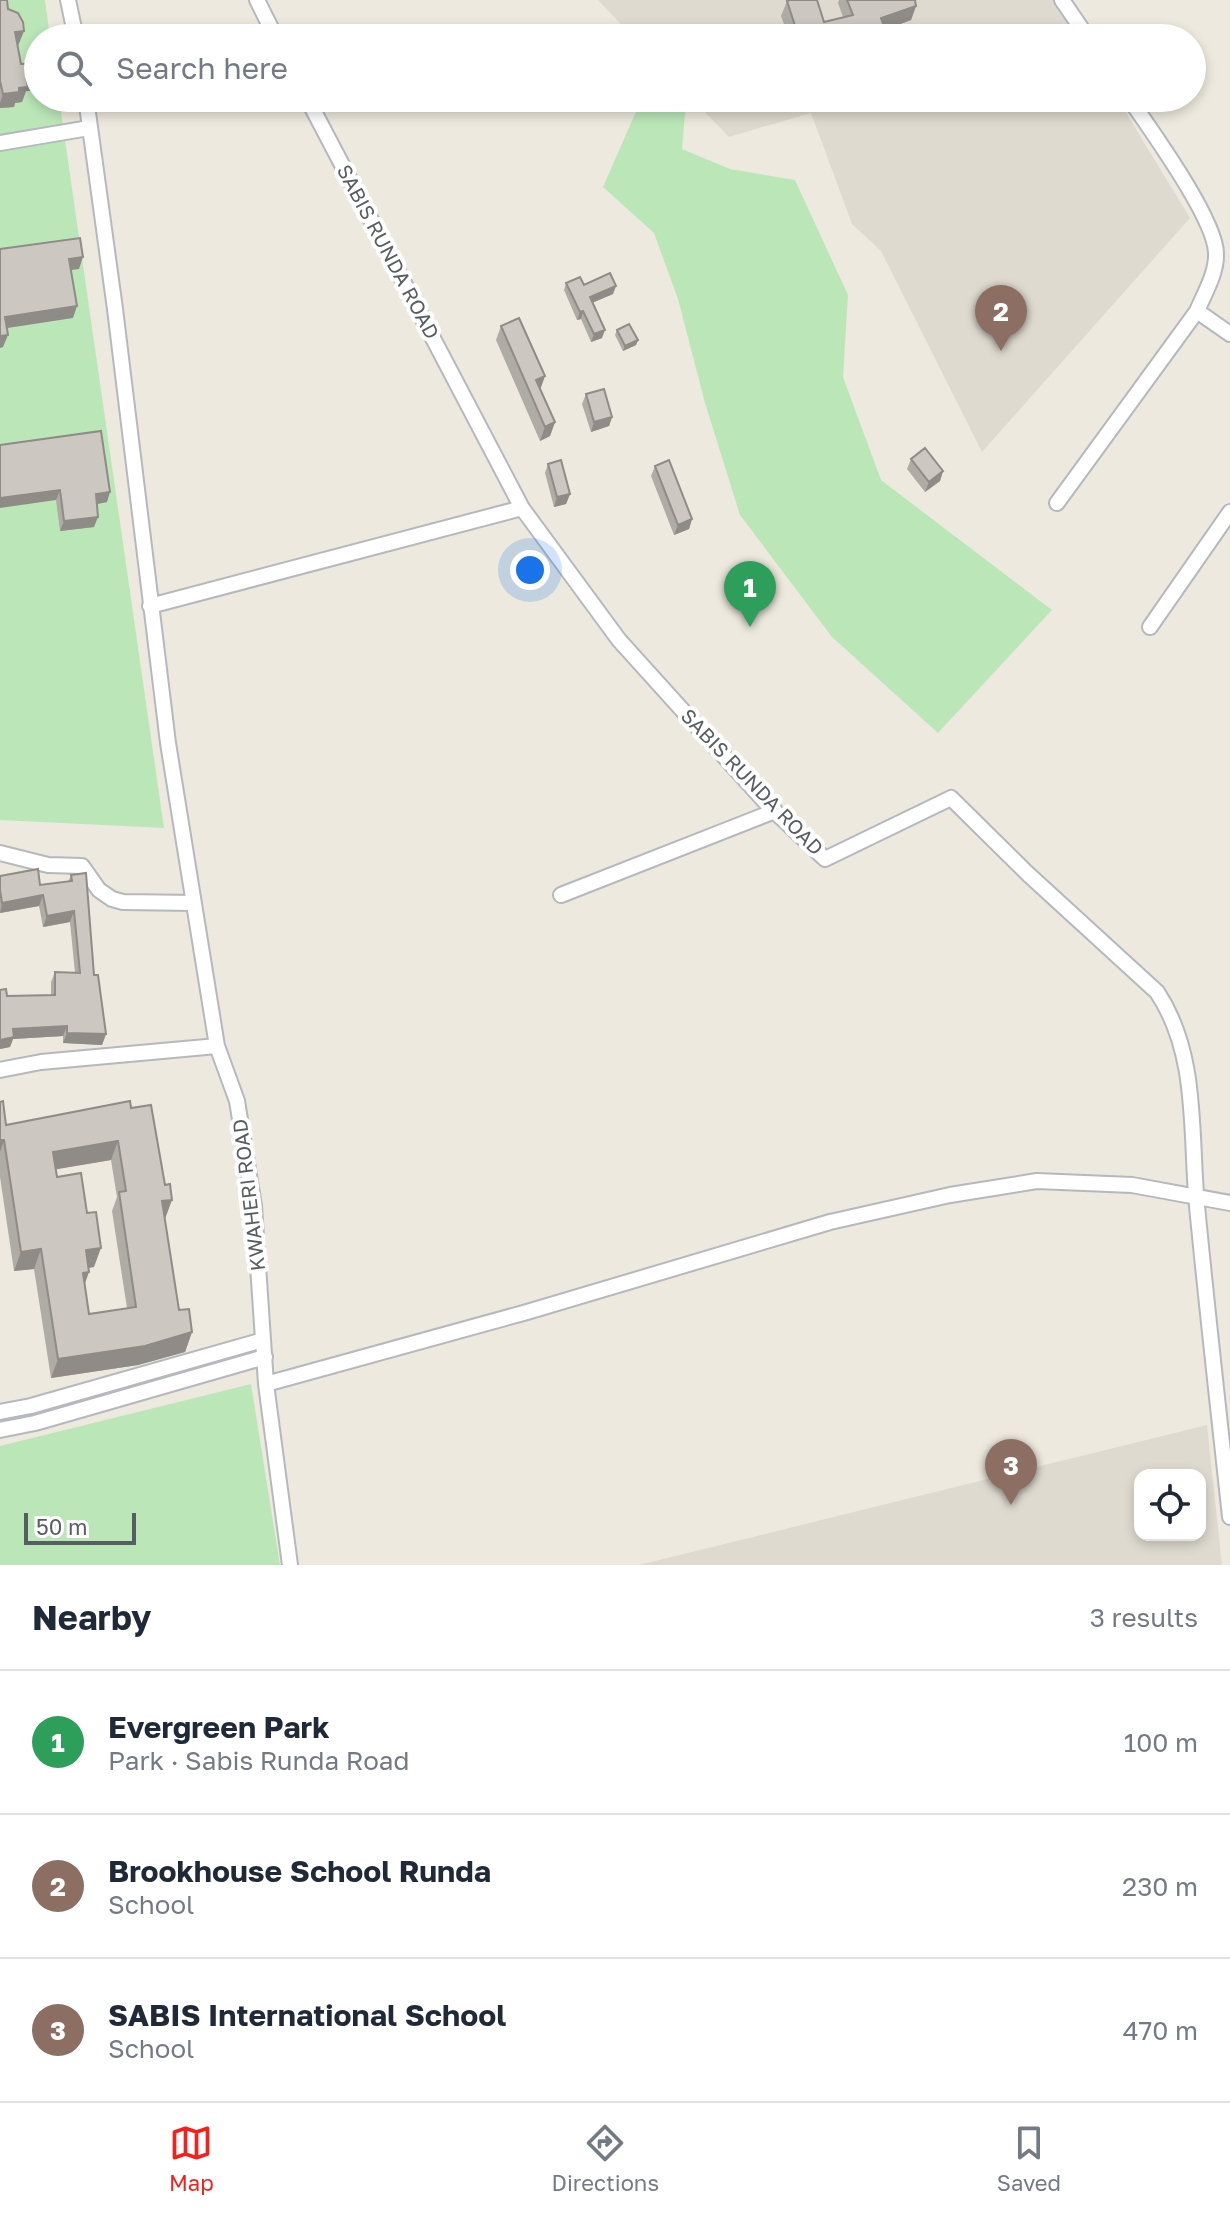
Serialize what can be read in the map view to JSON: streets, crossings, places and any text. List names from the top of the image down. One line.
{"streets":{"street":["SABIS RUNDA ROAD","KWAHERI ROAD"]},"scale_bar":"50 m","page":{"search":"Search here","pins":["2","1","3"],"scale":"50 m","heading":["Nearby","3 results"],"list":[{"mark":"1","name":"Evergreen Park","note":"Park · Sabis Runda Road","value":"100 m"},{"mark":"2","name":"Brookhouse School Runda","note":"School","value":"230 m"},{"mark":"3","name":"SABIS International School","note":"School","value":"470 m"}],"nav":["Map","Directions","Saved"]}}
